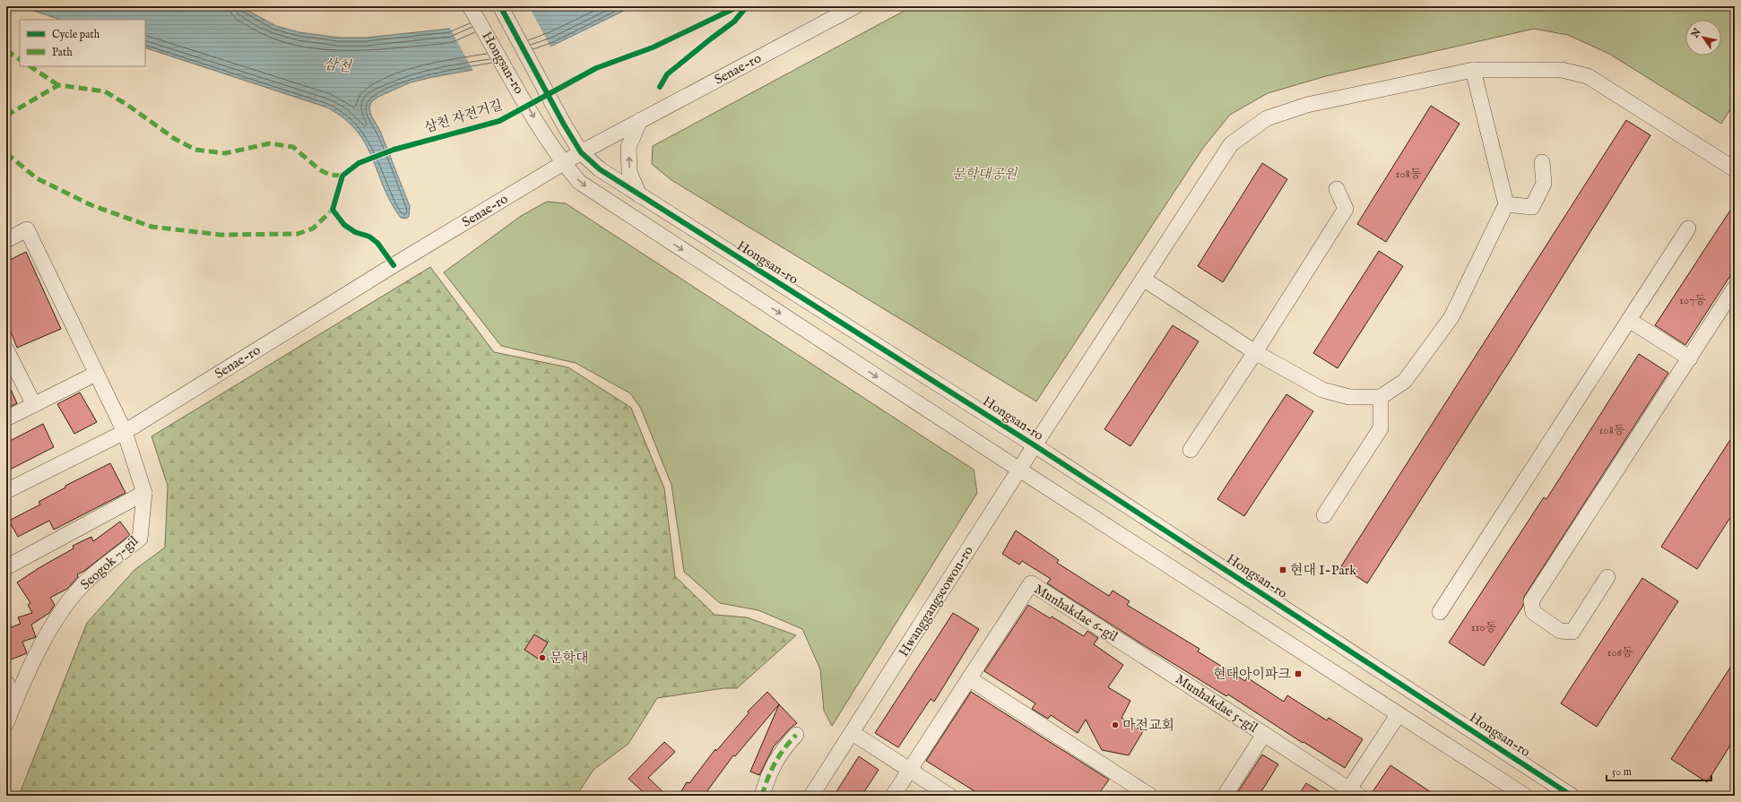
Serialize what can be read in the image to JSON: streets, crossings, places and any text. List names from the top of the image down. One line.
{"streets":{"street":["Hongsan-ro","Senae-ro","Seogok 7-gil","Hwanggangseowon-ro","Munhakdae 6-gil","Munhakdae 5-gil"],"cycle path":["삼천 자전거길"]},"crossings":[["Hongsan-ro","Senae-ro"],["Hongsan-ro","Hwanggangseowon-ro"],["Senae-ro","Seogok 7-gil"],["Munhakdae 6-gil","Munhakdae 5-gil"]],"water":["삼천"],"parks":["문학대공원"],"places":{"transit":["현대 I-Park","현대아이파크"],"other":["문학대","마전교회"]},"house_numbers":["108동","107동","108동","110동","106동"],"legend":["Cycle path","Path"],"scale_bar":"50 m","north":"top left"}
